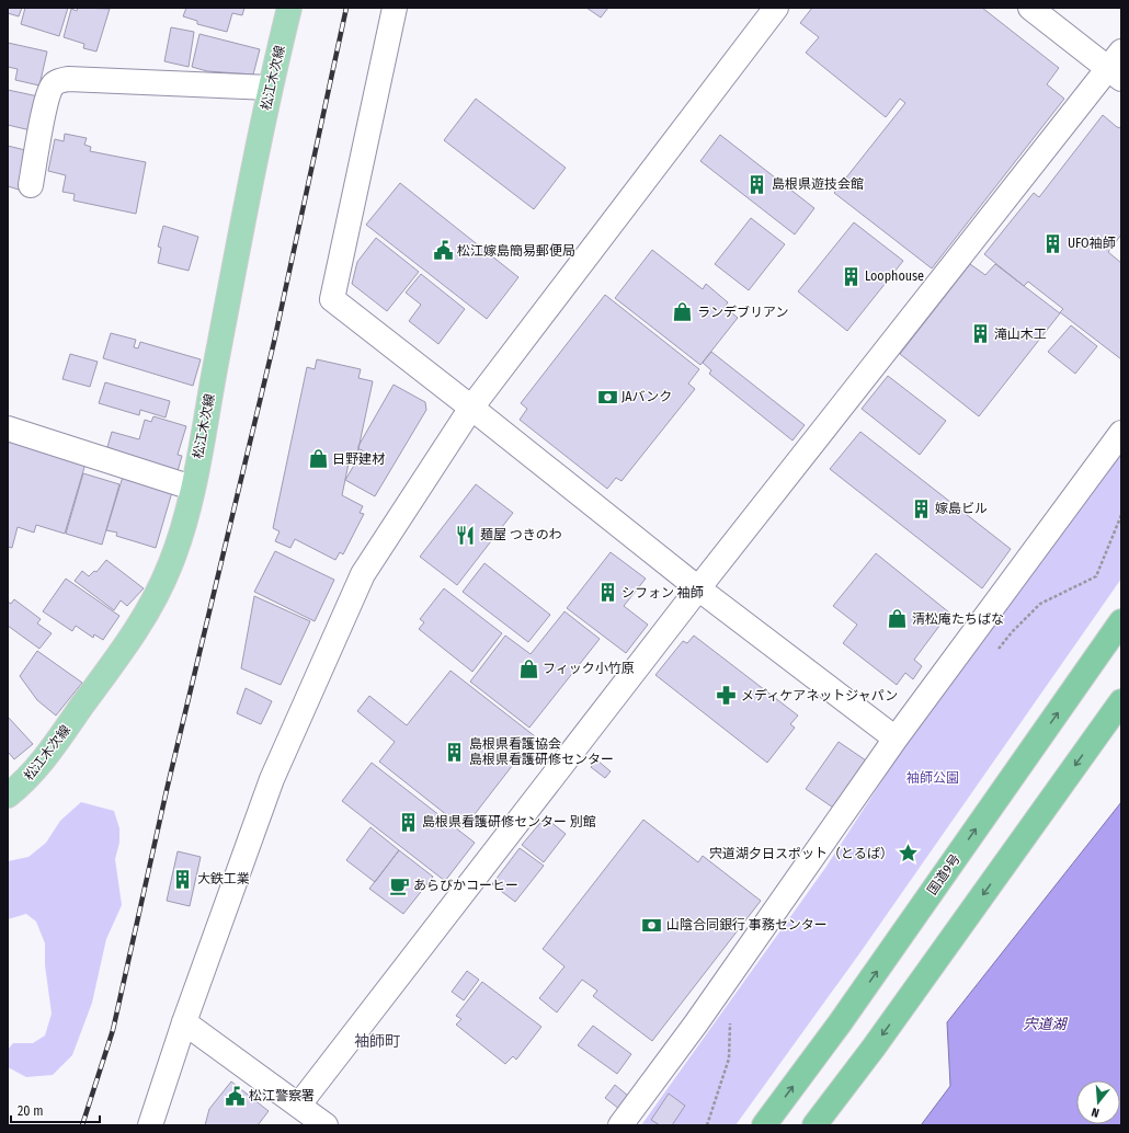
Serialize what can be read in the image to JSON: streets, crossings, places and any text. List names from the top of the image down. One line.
{"streets":{"highway":["国道9号"],"main road":["松江木次線"]},"districts":["袖師町"],"water":["宍道湖"],"parks":["袖師公園"],"places":{"building":["島根県遊技会館","UFO袖師","Loophouse","滝山木工","嫁島ビル","シフォン 袖師","島根県看護協会 島根県看護研修センター","島根県看護研修センター 別館","大鉄工業"],"public building":["松江嫁島簡易郵便局","松江警察署"],"shop":["ランデブリアン","日野建材","清松庵たちばな","フィック小竹原"],"bank":["JAバンク","山陰合同銀行 事務センター"],"restaurant":["麺屋 つきのわ"],"pharmacy":["メディケアネットジャパン"],"place":["宍道湖夕日スポット（とるぱ）"],"cafe":["あらびかコーヒー"]},"scale_bar":"20 m","north":"bottom"}
